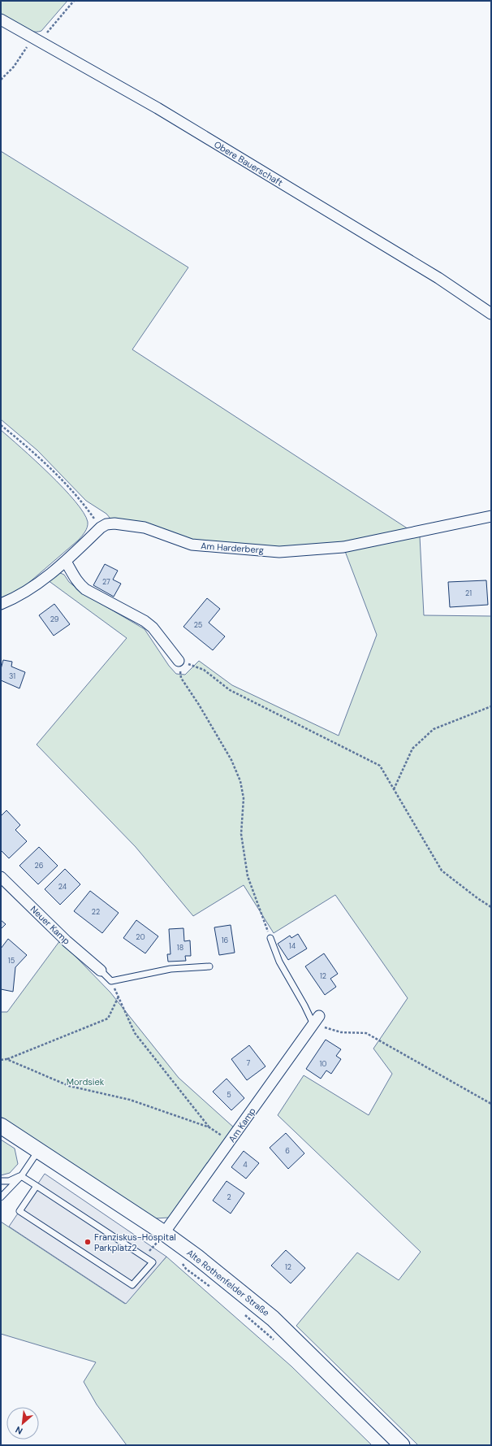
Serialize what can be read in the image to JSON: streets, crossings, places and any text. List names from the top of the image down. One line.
{"streets":{"street":["Obere Bauerschaft","Am Harderberg","Neuer Kamp","Am Kamp","Alte Rothenfelder Straße"]},"crossings":[["Am Kamp","Alte Rothenfelder Straße"]],"parks":["Mordsiek"],"places":["Franziskus-Hospital Parkplatz2"],"house_numbers":["27","21","29","25","31","26","24","22","20","16","14","18","15","12","7","10","5","6","4","2","12"],"north":"bottom left"}
